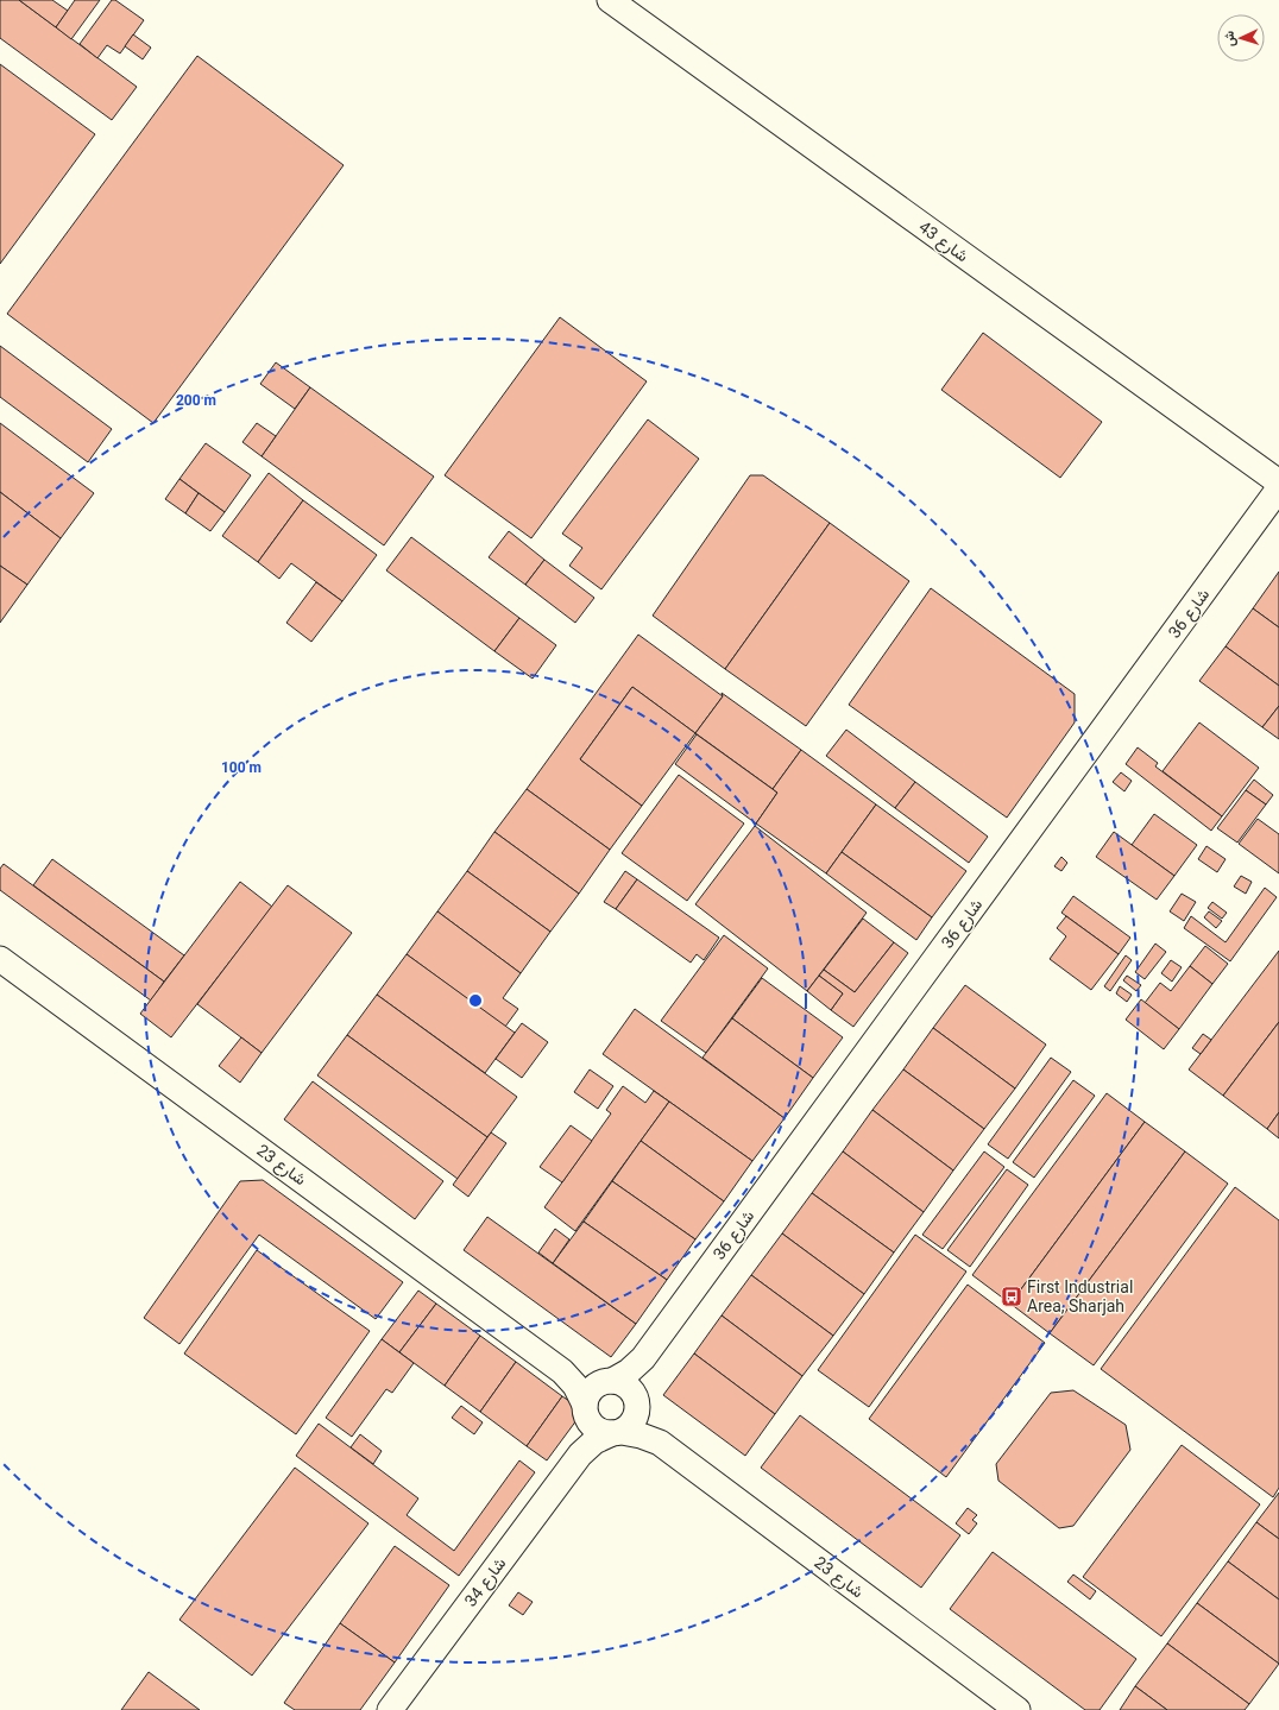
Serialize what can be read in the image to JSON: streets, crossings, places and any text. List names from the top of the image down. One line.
{"streets":{"street":["شارع 43","شارع 36","شارع 23","شارع 34"]},"crossings":[["شارع 36","شارع 23"],["شارع 36","شارع 34"],["شارع 23","شارع 34"]],"places":{"bus stop":["First Industrial Area, Sharjah"]},"north":"left","rings":["200 m","100 m"]}
